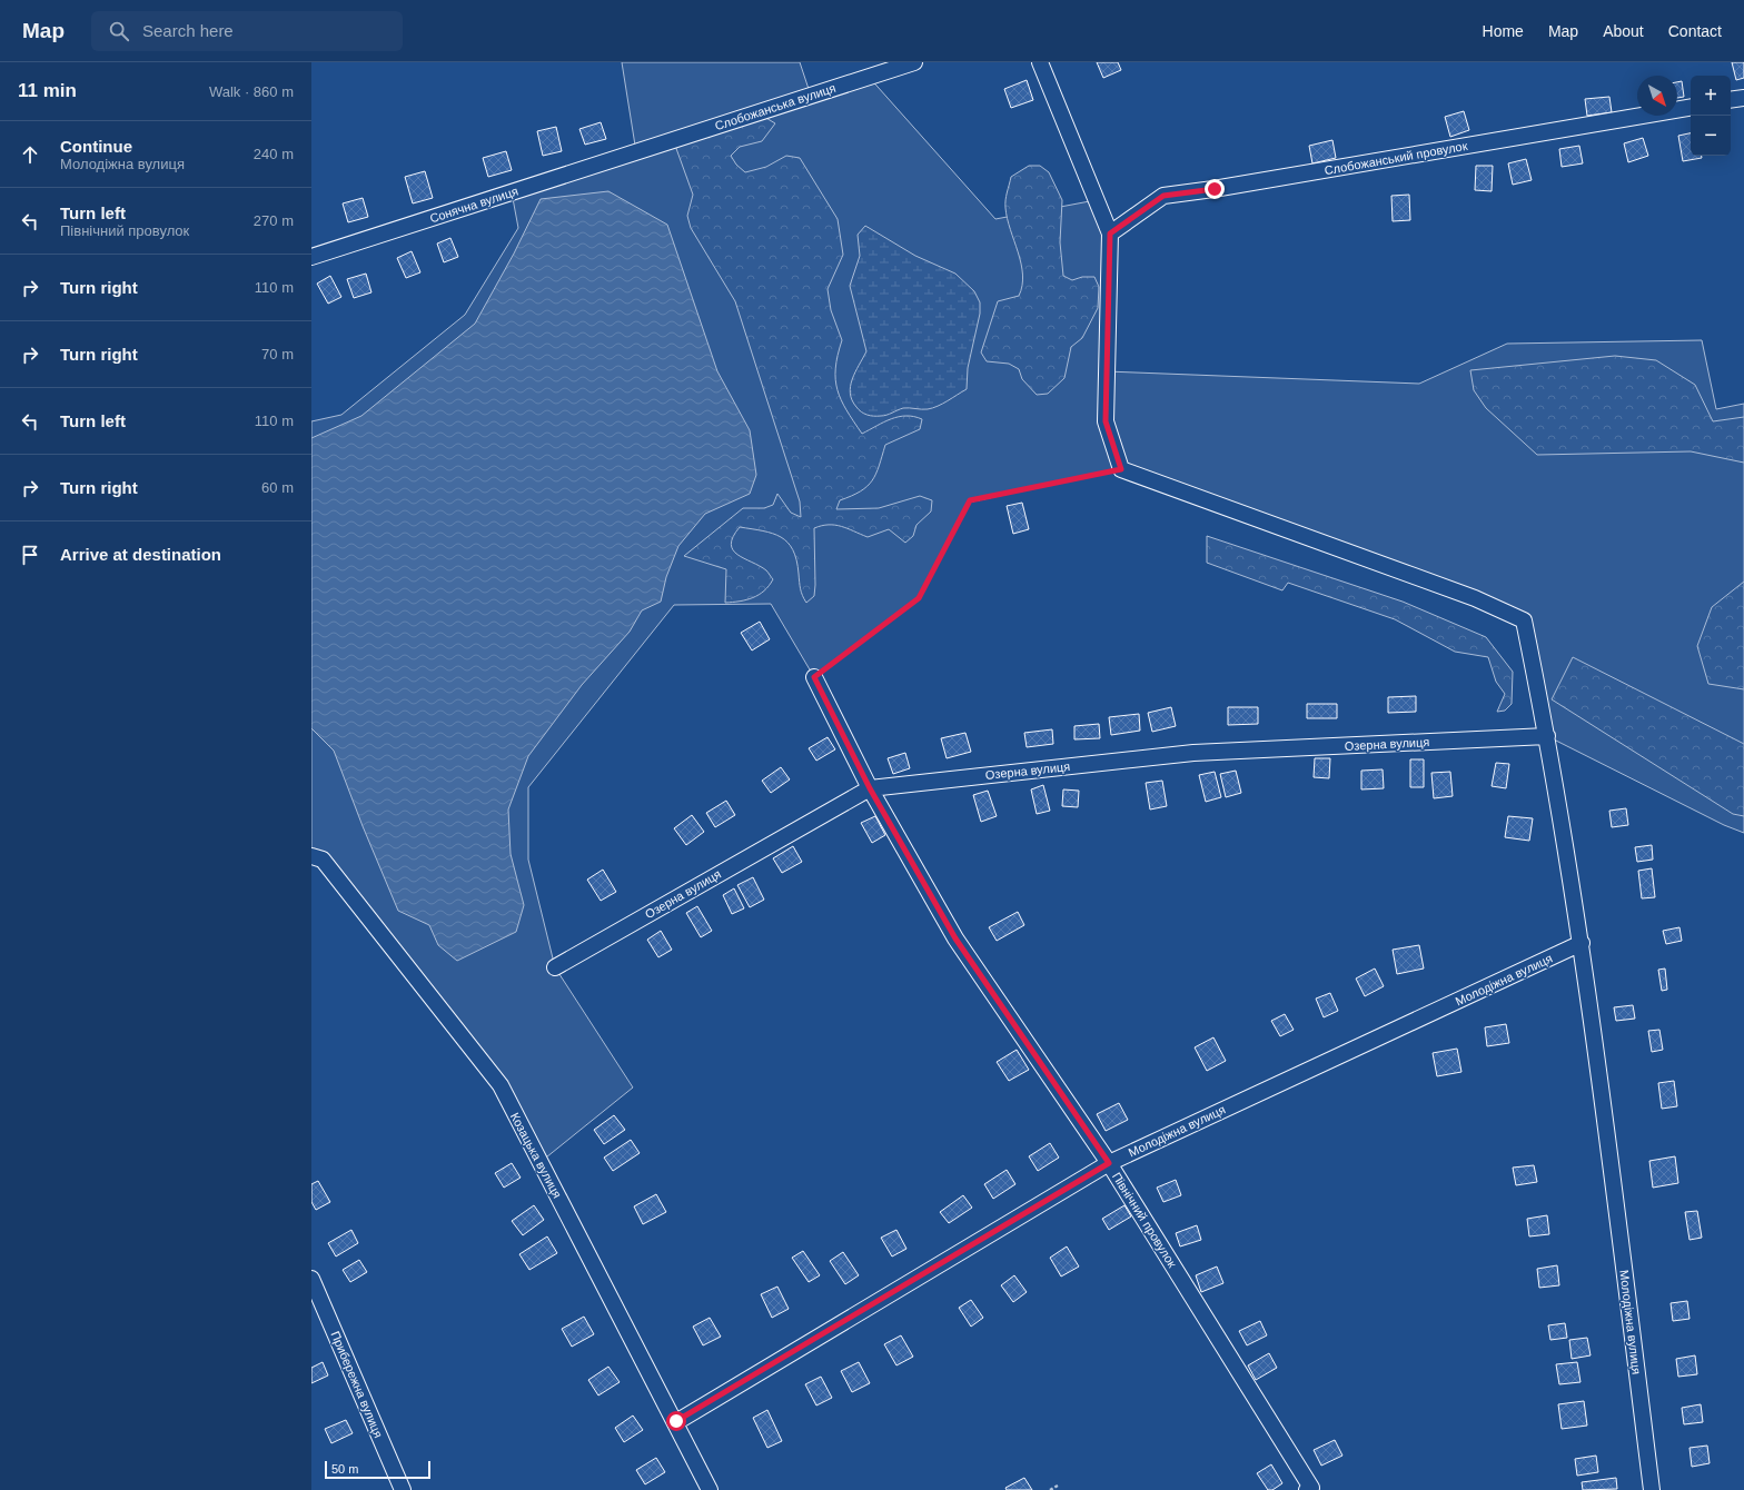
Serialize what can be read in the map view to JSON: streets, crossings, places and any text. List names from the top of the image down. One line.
{"streets":{"street":["Слобожанська вулиця","Слобожанський провулок","Сонячна вулиця","Озерна вулиця","Молодіжна вулиця","Козацька вулиця","Північний провулок","Прибережна вулиця"]},"crossings":[["Слобожанська вулиця","Сонячна вулиця"],["Озерна вулиця","Молодіжна вулиця"],["Озерна вулиця","Північний провулок"],["Молодіжна вулиця","Козацька вулиця"],["Молодіжна вулиця","Північний провулок"]],"scale_bar":"50 m","north":"bottom right","page":{"header":"Map","search":"Search here","nav":["Home","Map","About","Contact"],"heading":["11 min","Walk · 860 m"],"map_buttons":["+","−"],"list":[["Continue","Молодіжна вулиця","240 m"],["Turn left","Північний провулок","270 m"],["Turn right","110 m"],["Turn right","70 m"],["Turn left","110 m"],["Turn right","60 m"],"Arrive at destination"],"scale":"50 m"}}
